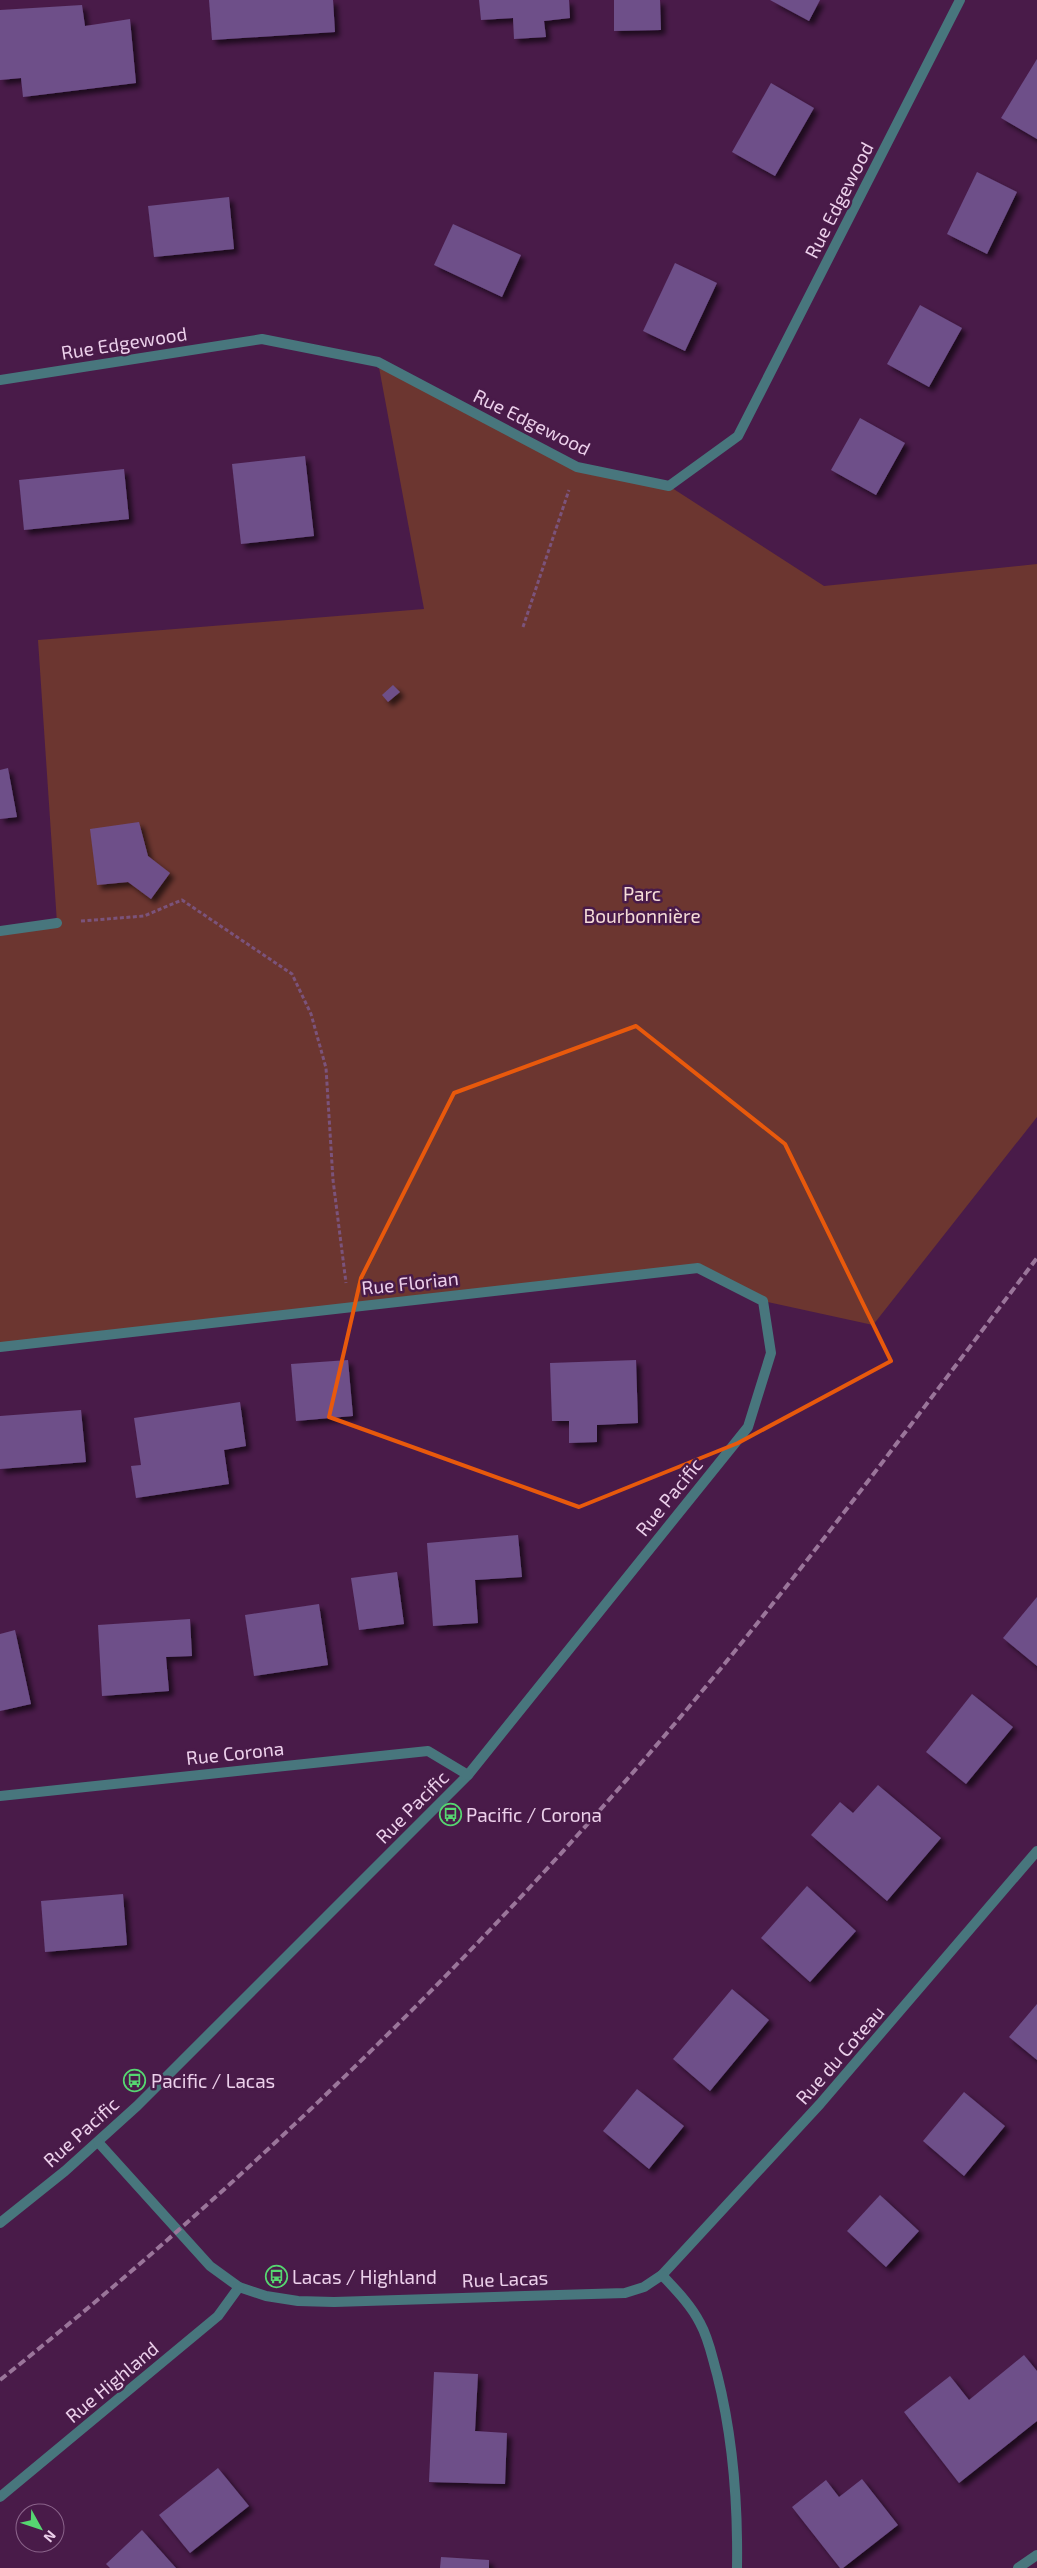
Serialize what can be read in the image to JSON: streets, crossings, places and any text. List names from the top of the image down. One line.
{"streets":{"street":["Rue Edgewood","Rue Florian","Rue Pacific","Rue Corona","Rue du Coteau","Rue Lacas","Rue Highland"]},"crossings":[["Rue Florian","Rue Pacific"],["Rue Pacific","Rue Corona"],["Rue Pacific","Rue Lacas"],["Rue du Coteau","Rue Lacas"],["Rue Lacas","Rue Highland"]],"parks":["Parc Bourbonnière"],"places":{"bus stop":["Pacific / Corona","Pacific / Lacas","Lacas / Highland"]},"north":"bottom right"}
